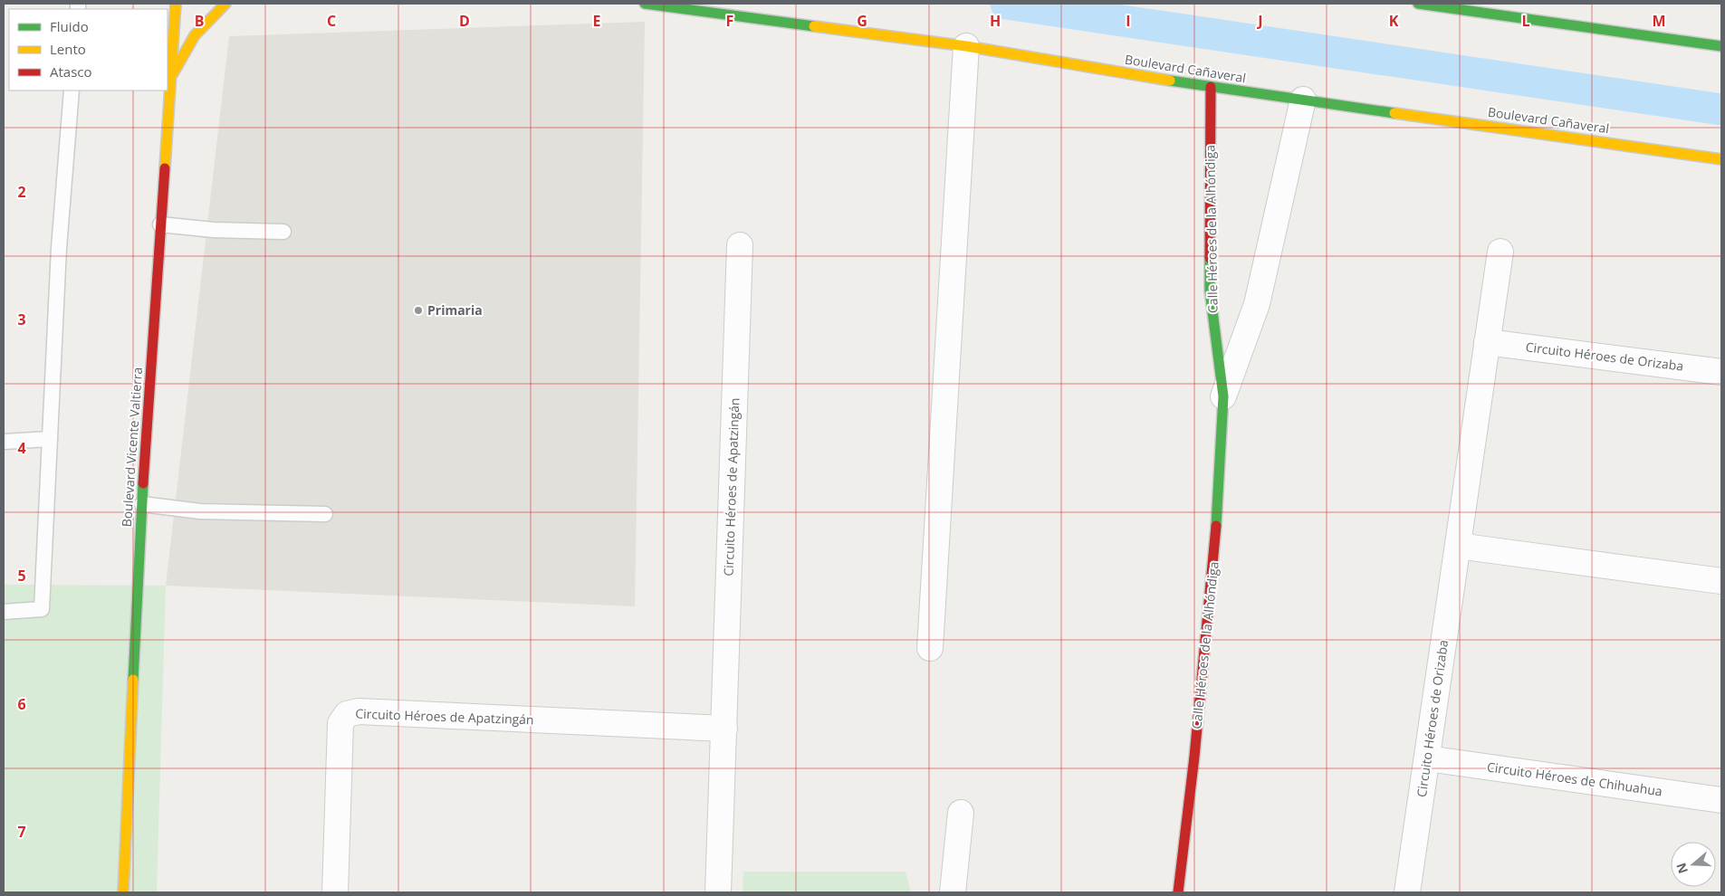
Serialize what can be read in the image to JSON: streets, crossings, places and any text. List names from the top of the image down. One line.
{"streets":{"street":["Boulevard Cañaveral","Calle Héroes de la Alhóndiga","Circuito Héroes de Orizaba","Boulevard Vicente Valtierra","Circuito Héroes de Apatzingán","Circuito Héroes de Chihuahua"]},"crossings":[["Boulevard Cañaveral","Calle Héroes de la Alhóndiga"],["Circuito Héroes de Orizaba","Circuito Héroes de Chihuahua"]],"places":["Primaria"],"legend":["Fluido","Lento","Atasco"],"north":"left","grid":{"columns":["B","C","D","E","F","G","H","I","J","K","L","M"],"rows":["2","3","4","5","6","7"]}}
